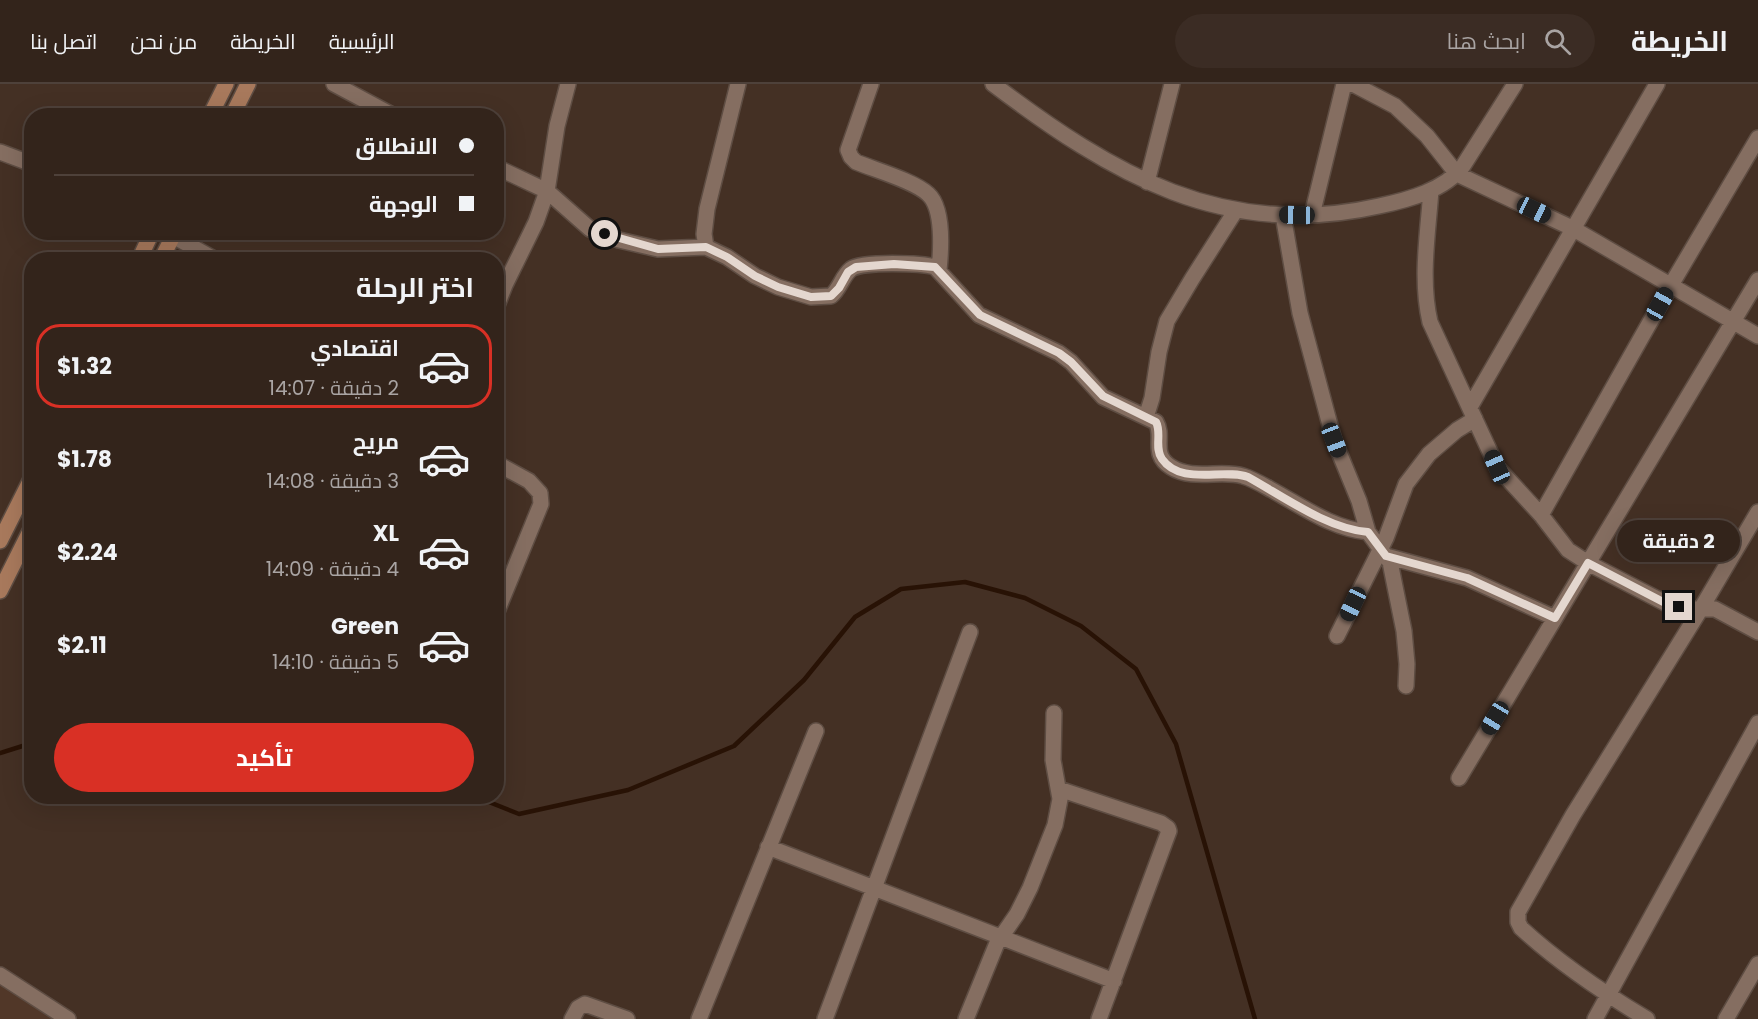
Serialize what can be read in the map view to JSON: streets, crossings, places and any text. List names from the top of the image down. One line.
{"page":{"header":"الخريطة","search":"ابحث هنا","nav":["الرئيسية","الخريطة","من نحن","اتصل بنا"],"banner":["الانطلاق","الوجهة"],"heading":"اختر الرحلة","list":[{"name":"اقتصادي","note":"2 دقيقة · 14:07","value":"$1.32"},{"name":"مريح","note":"3 دقيقة · 14:08","value":"$1.78"},{"name":"XL","note":"4 دقيقة · 14:09","value":"$2.24"},{"name":"Green","note":"5 دقيقة · 14:10","value":"$2.11"}],"bubble":"2 دقيقة","buttons":"تأكيد"}}
